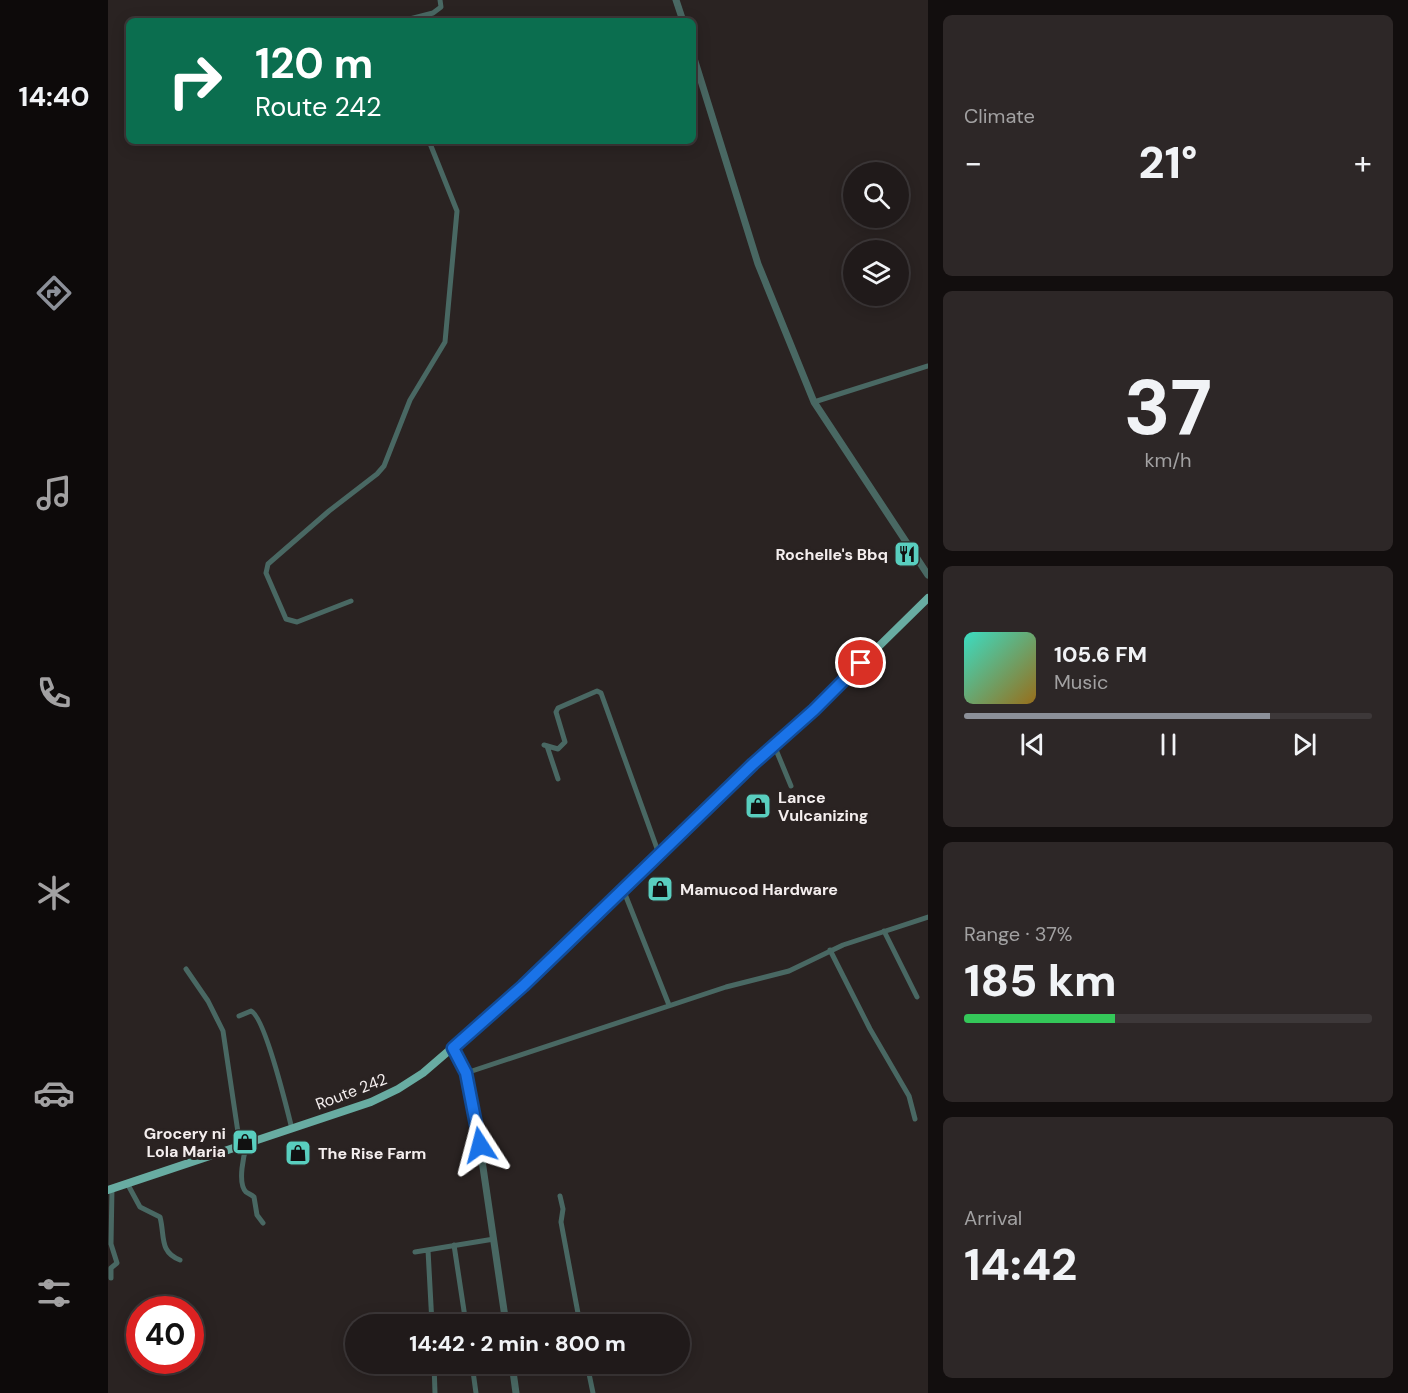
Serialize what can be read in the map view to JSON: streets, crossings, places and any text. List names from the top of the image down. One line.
{"streets":{"main road":["Route 242"]},"places":{"restaurant":["Rochelle's Bbq"],"shop":["Lance Vulcanizing","Mamucod Hardware","Grocery ni Lola Maria","The Rise Farm"]},"page":{"tabs":"14:40","tile":["Climate",["37","km/h"],["Range · 37%","185 km"],["Arrival","14:42"]],"turn":["120 m","Route 242"],"heat":["−","21°","+"],"song":["105.6 FM","Music"],"limit":"40","trip":"14:42 · 2 min · 800 m"}}
